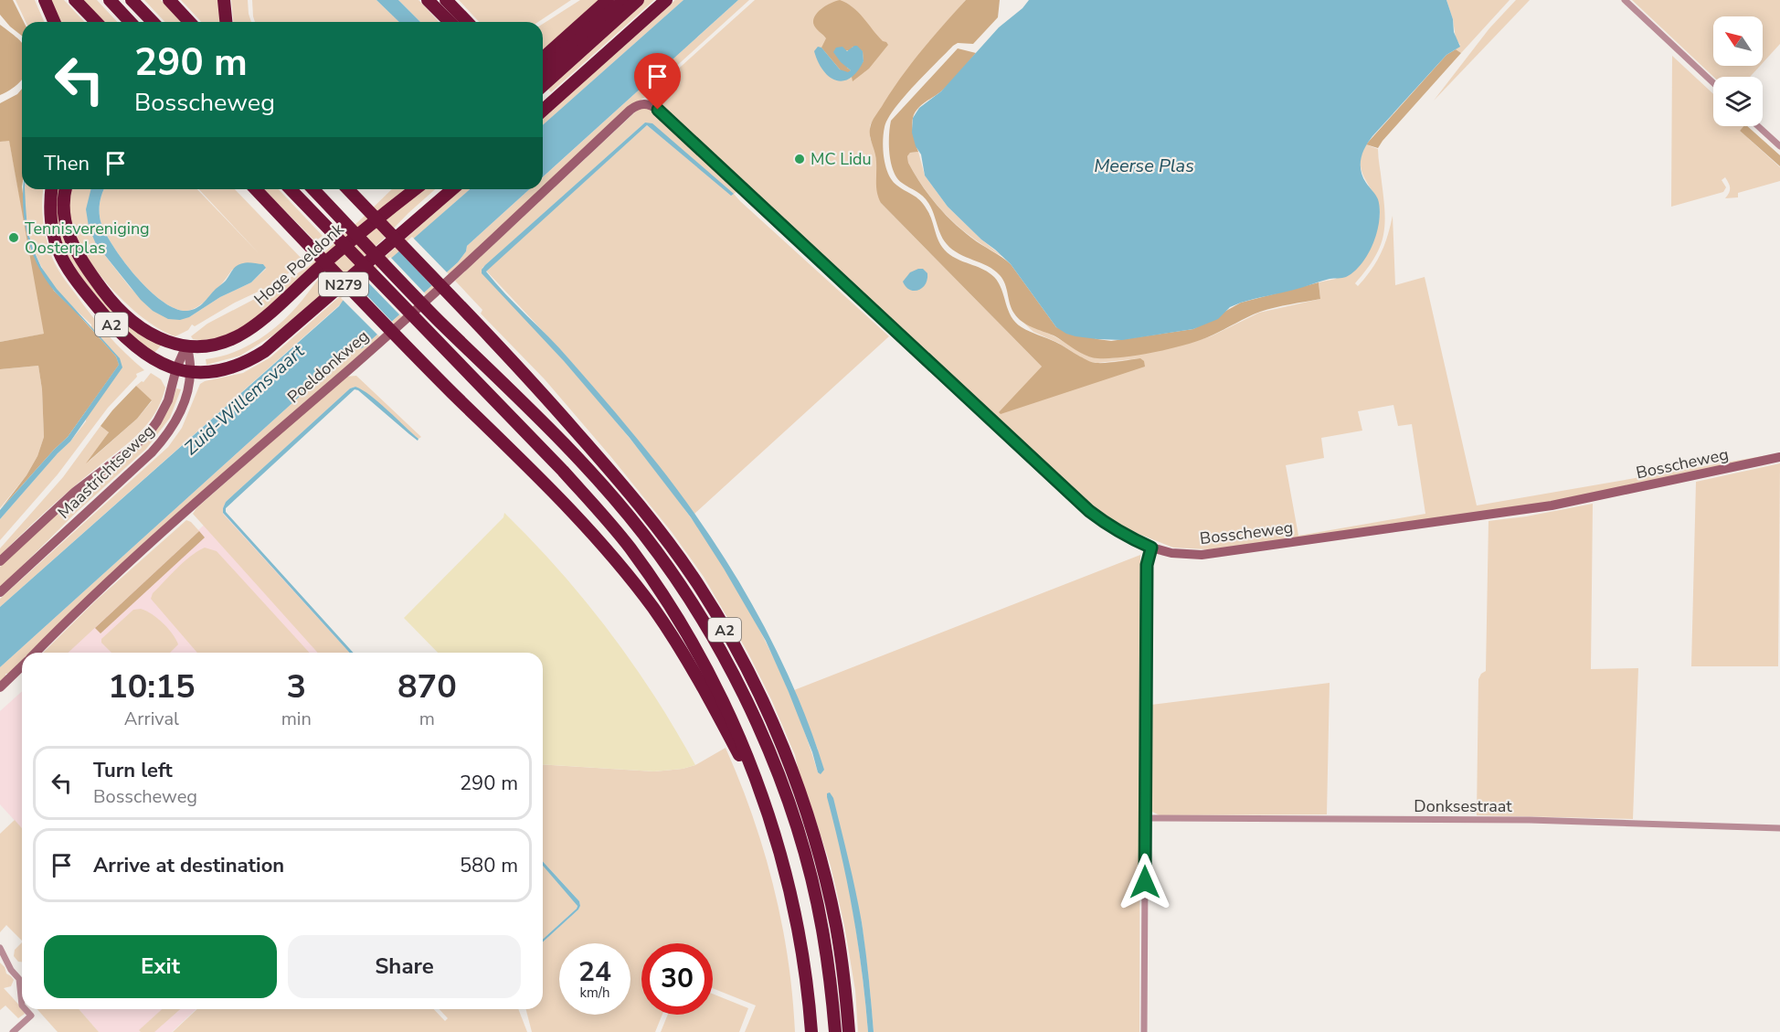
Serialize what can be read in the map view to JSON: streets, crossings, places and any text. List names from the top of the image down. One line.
{"streets":{"highway":["Hoge Poeldonk","N279","A2"],"street":["Poeldonkweg","Bosscheweg","Maastrichtseweg","Donksestraat"]},"crossings":[["Hoge Poeldonk","A2"],["Hoge Poeldonk","Maastrichtseweg"],["N279","A2"],["N279","Maastrichtseweg"],["A2","Maastrichtseweg"],["Poeldonkweg","Bosscheweg"]],"water":["Meerse Plas","Zuid-Willemsvaart"],"places":["MC Lidu","Tennisvereniging Oosterplas"],"north":"top left","page":{"turn":["290 m","Bosscheweg"],"then":"Then","eta":["10:15","Arrival","3","min","870","m"],"list":[{"name":"Turn left","note":"Bosscheweg","value":"290 m"},{"name":"Arrive at destination","value":"580 m"}],"buttons":["Exit","Share"],"speed":"24 km/h","limit":"30"}}
